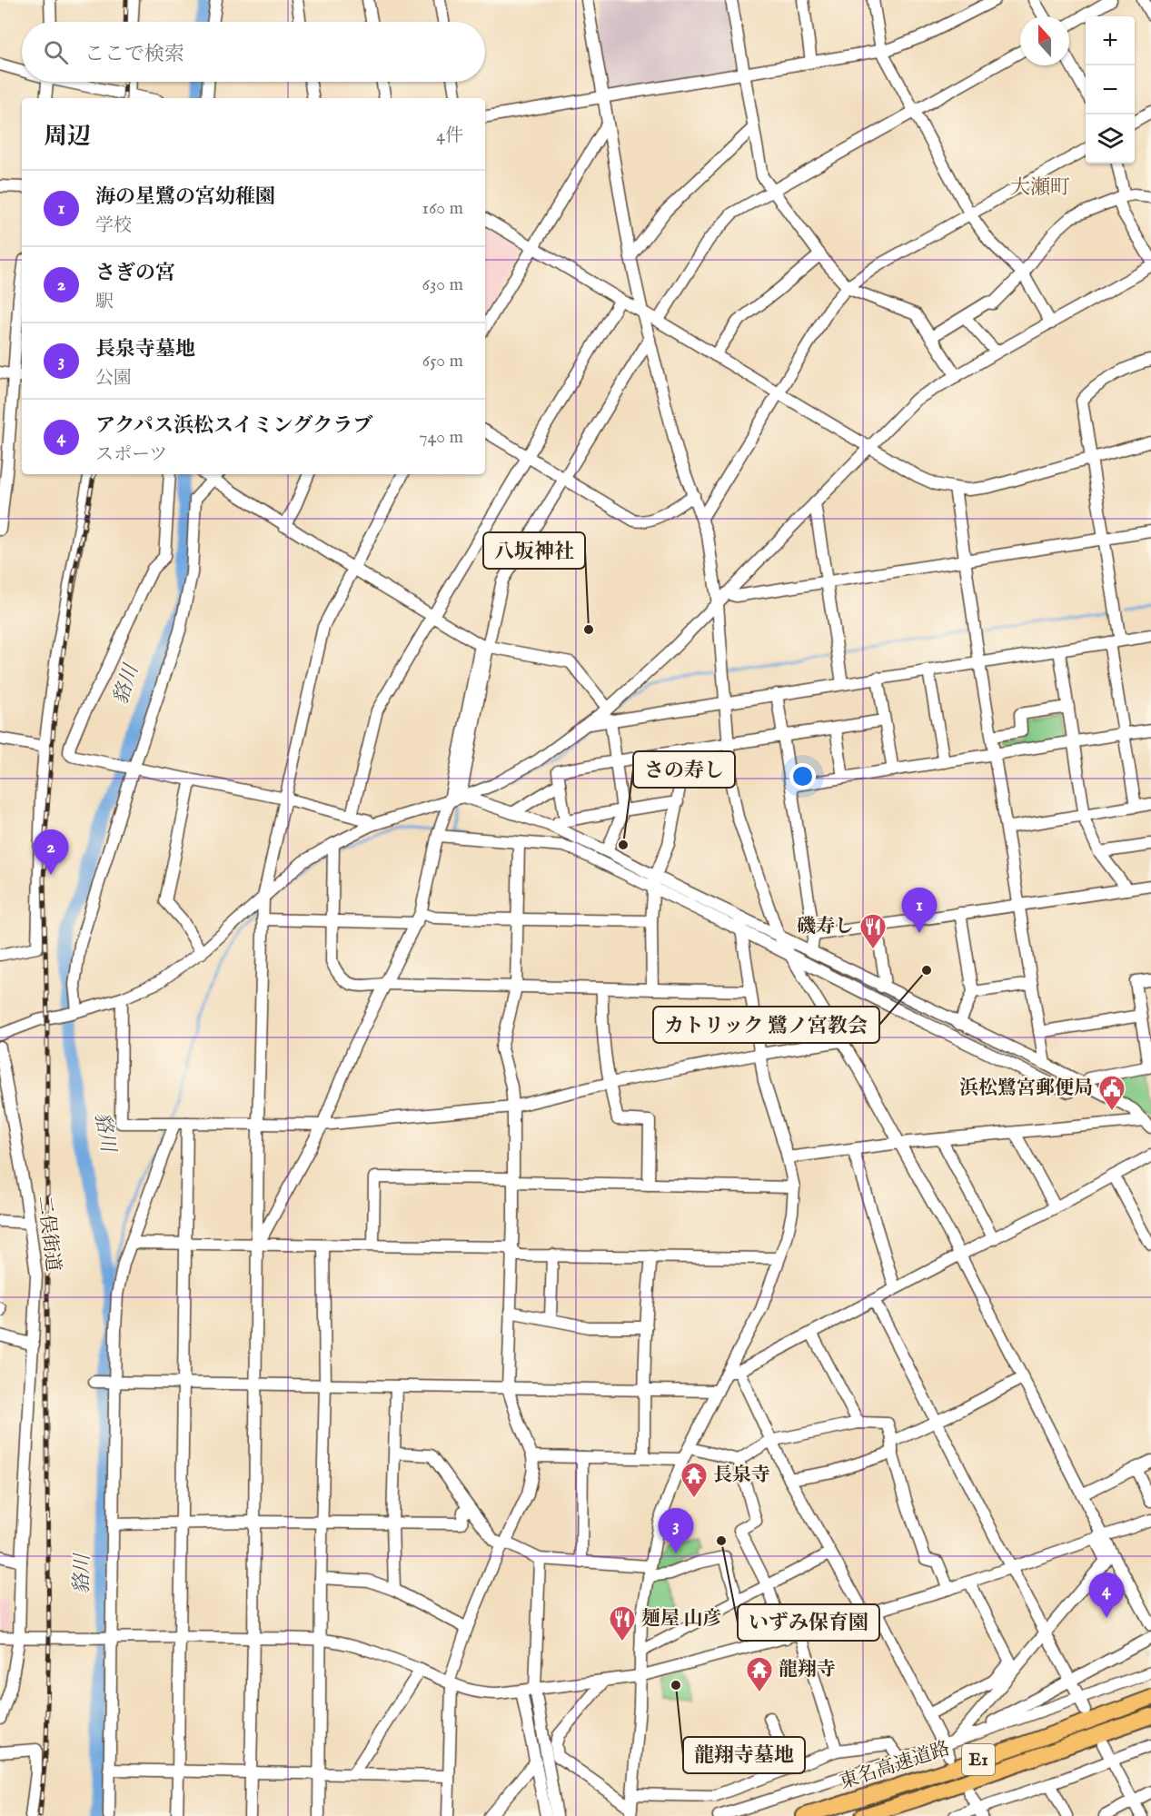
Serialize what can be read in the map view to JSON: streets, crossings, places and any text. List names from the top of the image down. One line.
{"streets":{"highway":["E1","東名高速道路"],"street":["二俣街道"]},"districts":["大瀬町"],"water":["貉川"],"places":{"other":["八坂神社","さの寿し","カトリック 鷺ノ宮教会","いずみ保育園","龍翔寺墓地"],"restaurant":["磯寿し","麺屋 山彦"],"public building":["浜松鷺宮郵便局"],"temple":["長泉寺","龍翔寺"]},"north":"top","page":{"map_buttons":["+","−"],"search":"ここで検索","heading":["周辺","4件"],"list":[{"mark":"1","name":"海の星鷺の宮幼稚園","note":"学校","value":"160 m"},{"mark":"2","name":"さぎの宮","note":"駅","value":"630 m"},{"mark":"3","name":"長泉寺墓地","note":"公園","value":"650 m"},{"mark":"4","name":"アクパス浜松スイミングクラブ","note":"スポーツ","value":"740 m"}],"pins":["2","1","3","4"]}}
